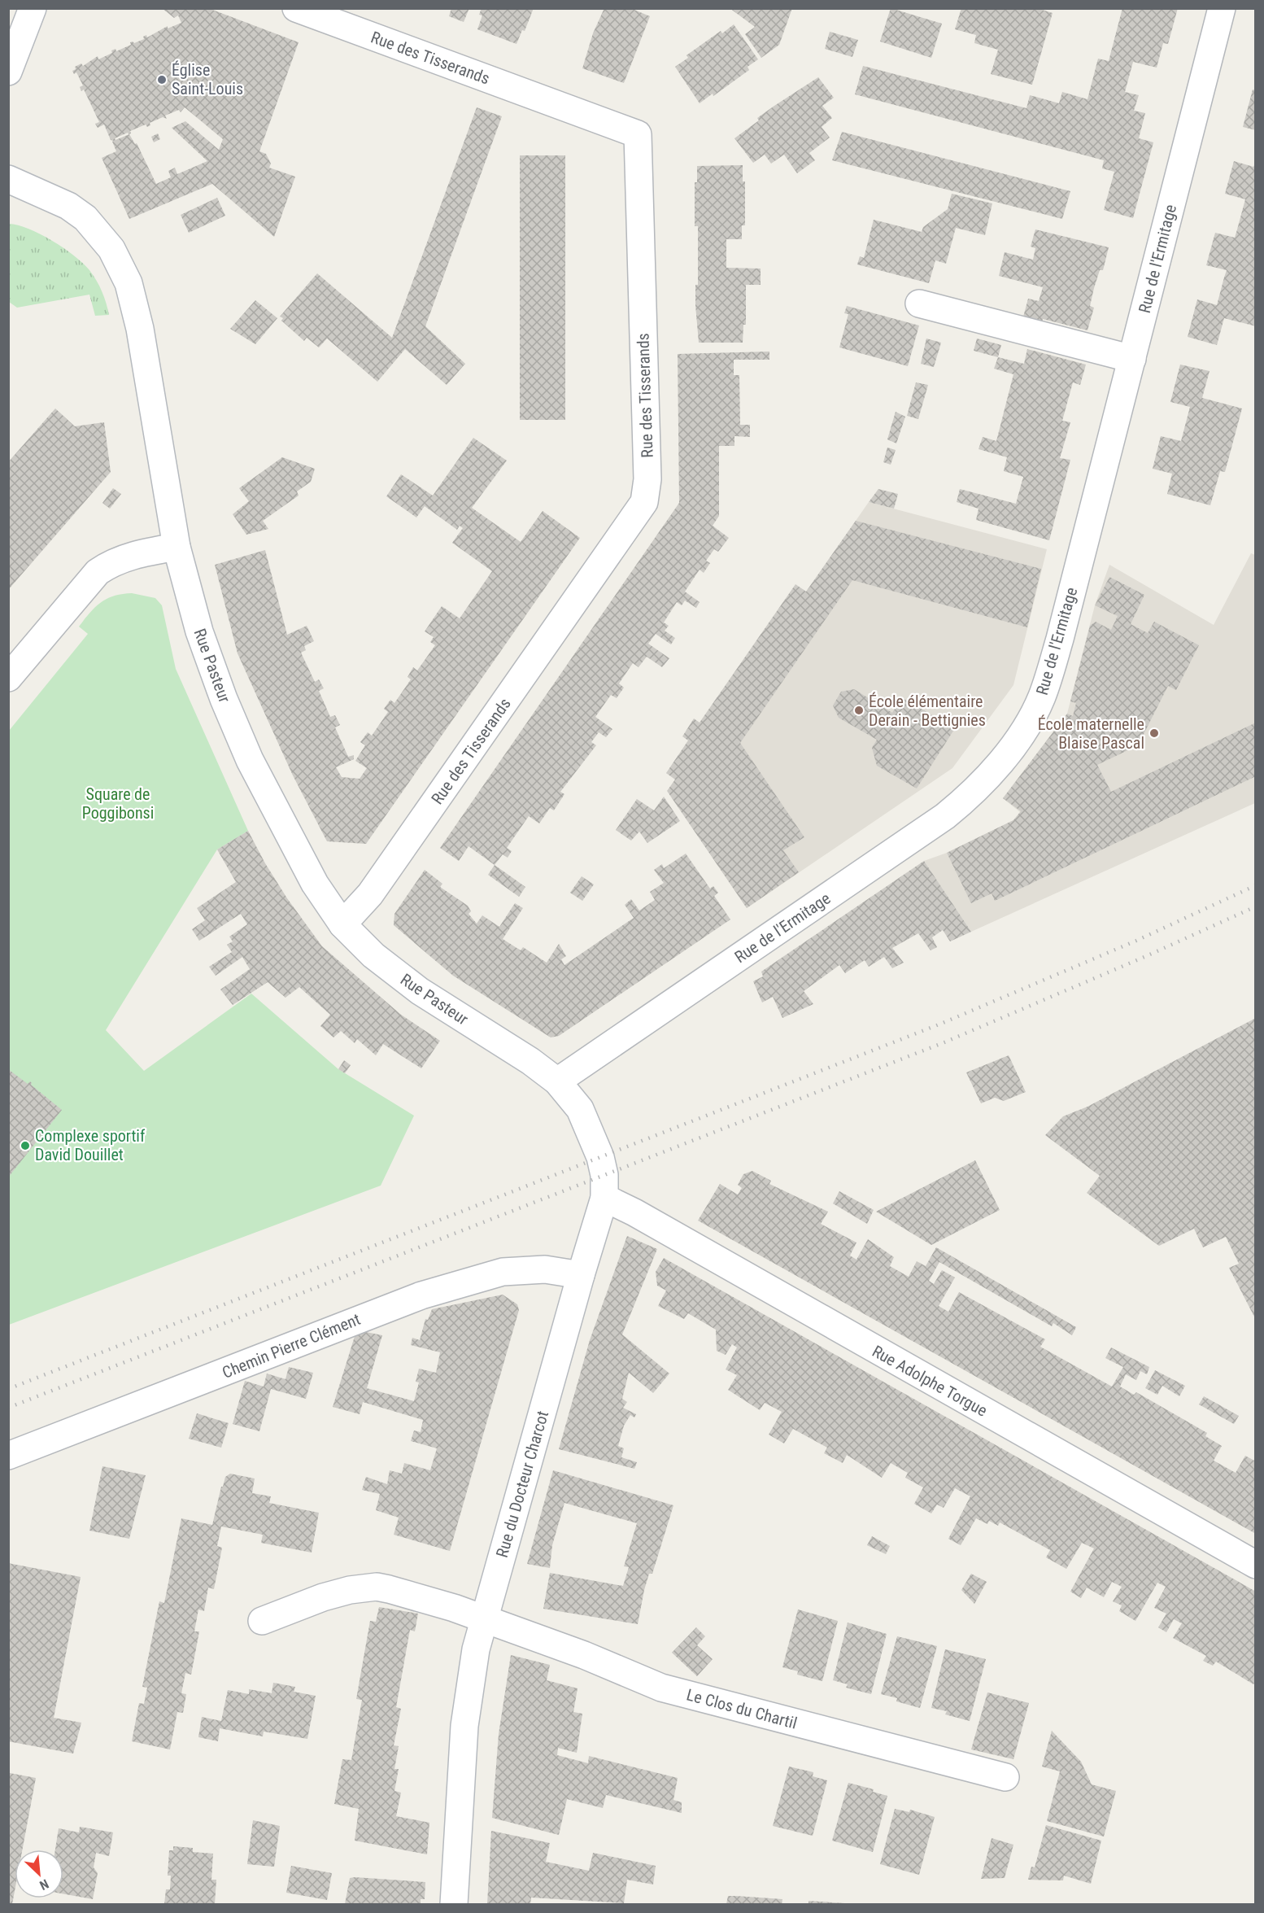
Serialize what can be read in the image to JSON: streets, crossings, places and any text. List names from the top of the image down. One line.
{"streets":{"street":["Rue des Tisserands","Rue de l'Ermitage","Rue Pasteur","Chemin Pierre Clément","Rue Adolphe Torgue","Rue du Docteur Charcot","Le Clos du Chartil"]},"crossings":[["Rue des Tisserands","Rue Pasteur"],["Rue de l'Ermitage","Rue Pasteur"],["Rue de l'Ermitage","Rue du Docteur Charcot"],["Rue Pasteur","Rue du Docteur Charcot"],["Chemin Pierre Clément","Rue du Docteur Charcot"],["Rue Adolphe Torgue","Rue du Docteur Charcot"],["Rue du Docteur Charcot","Le Clos du Chartil"]],"parks":["Square de Poggibonsi"],"places":["Église Saint-Louis","École élémentaire Derain - Bettignies","École maternelle Blaise Pascal","Complexe sportif David Douillet"],"north":"bottom right"}
